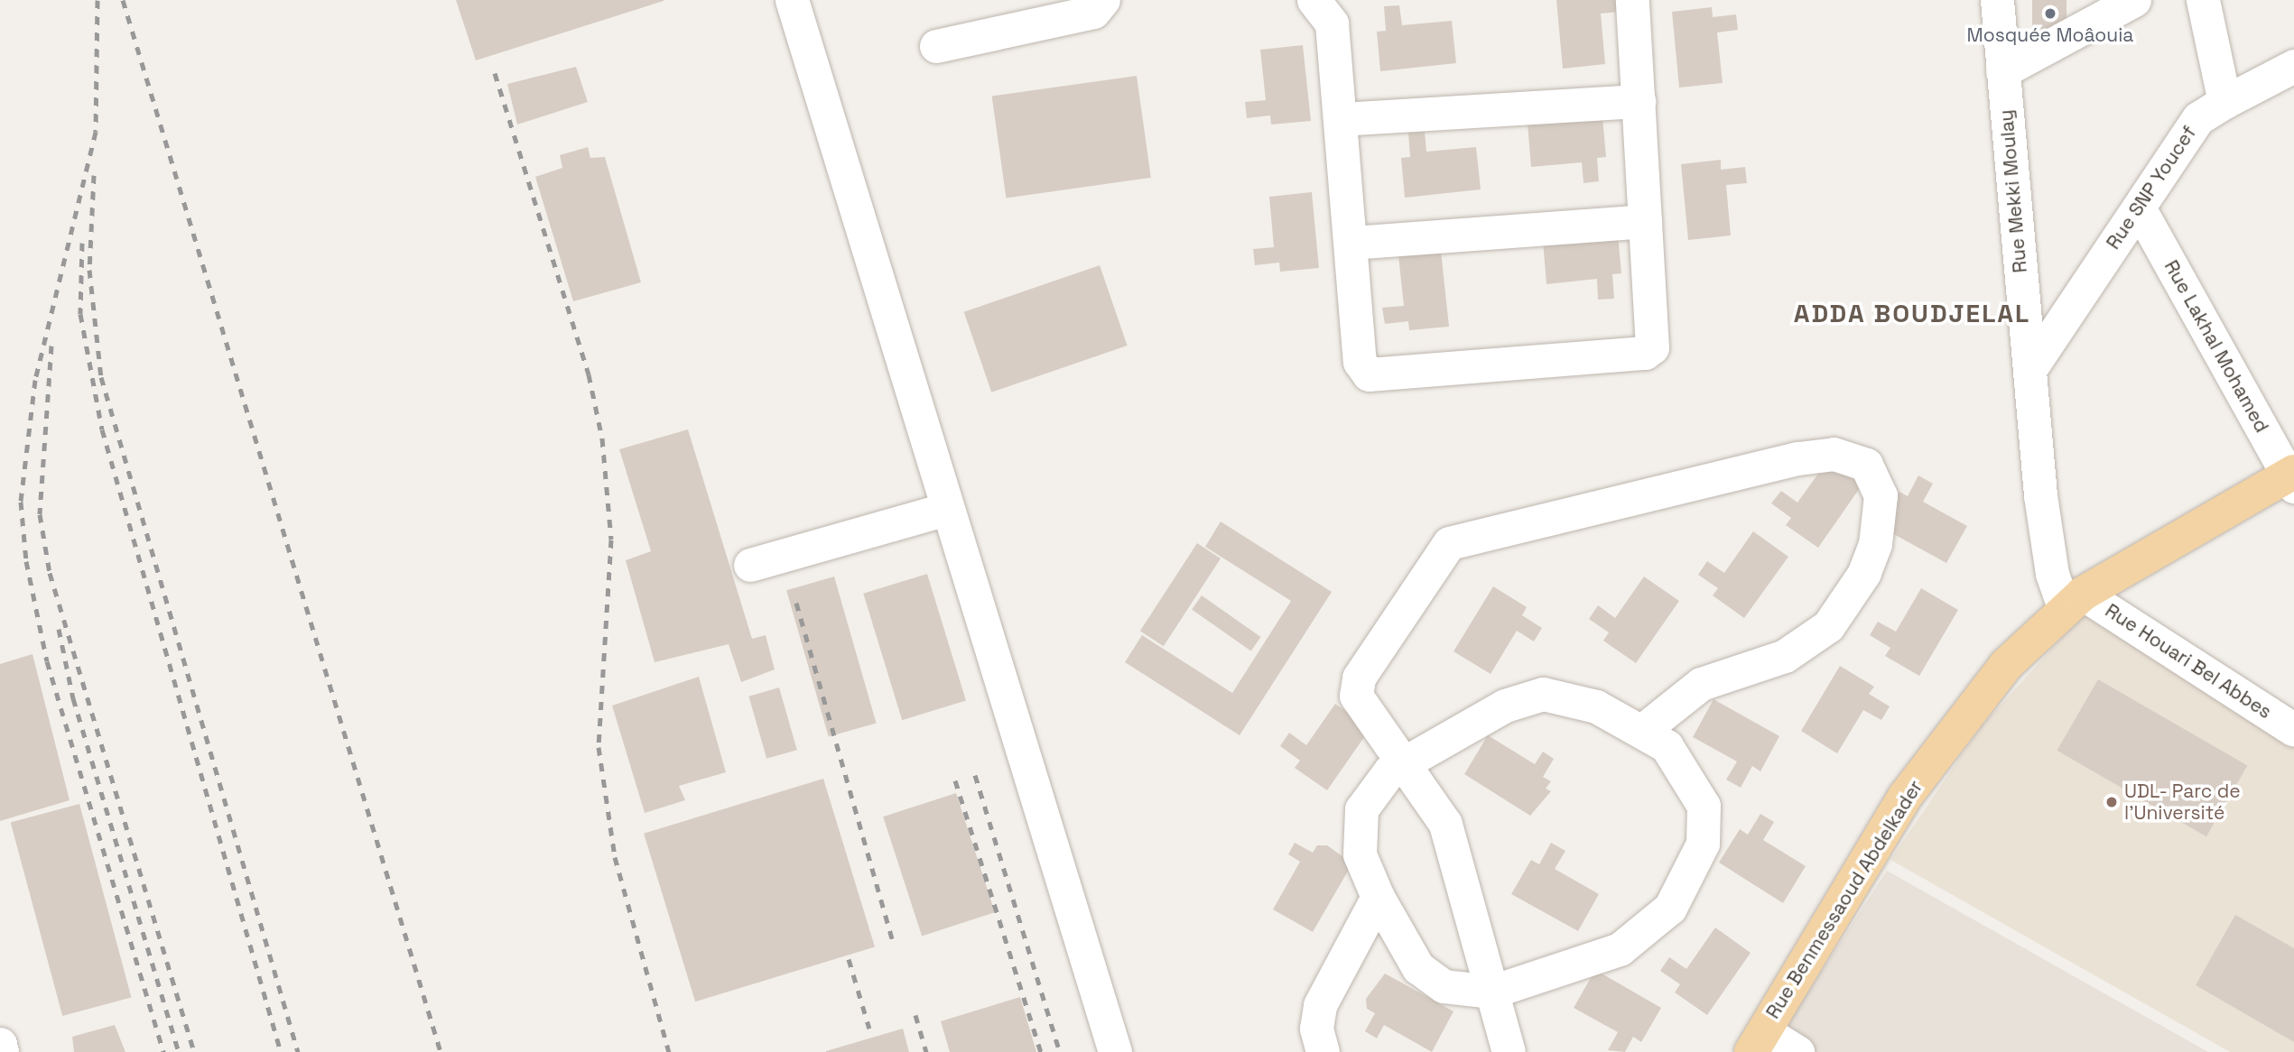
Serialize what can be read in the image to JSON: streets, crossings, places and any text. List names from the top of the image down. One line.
{"streets":{"main road":["Rue Benmessaoud Abdelkader"],"street":["Rue SNP Youcef","Rue Mekki Moulay","Rue Lakhal Mohamed","Rue Houari Bel Abbes"]},"crossings":[["Rue SNP Youcef","Rue Mekki Moulay"],["Rue SNP Youcef","Rue Lakhal Mohamed"],["Rue Mekki Moulay","Rue Houari Bel Abbes"],["Rue Mekki Moulay","Rue Benmessaoud Abdelkader"],["Rue Lakhal Mohamed","Rue Benmessaoud Abdelkader"],["Rue Houari Bel Abbes","Rue Benmessaoud Abdelkader"]],"districts":["ADDA BOUDJELAL"],"places":["Mosquée Moâouia","UDL- Parc de l'Université"]}
